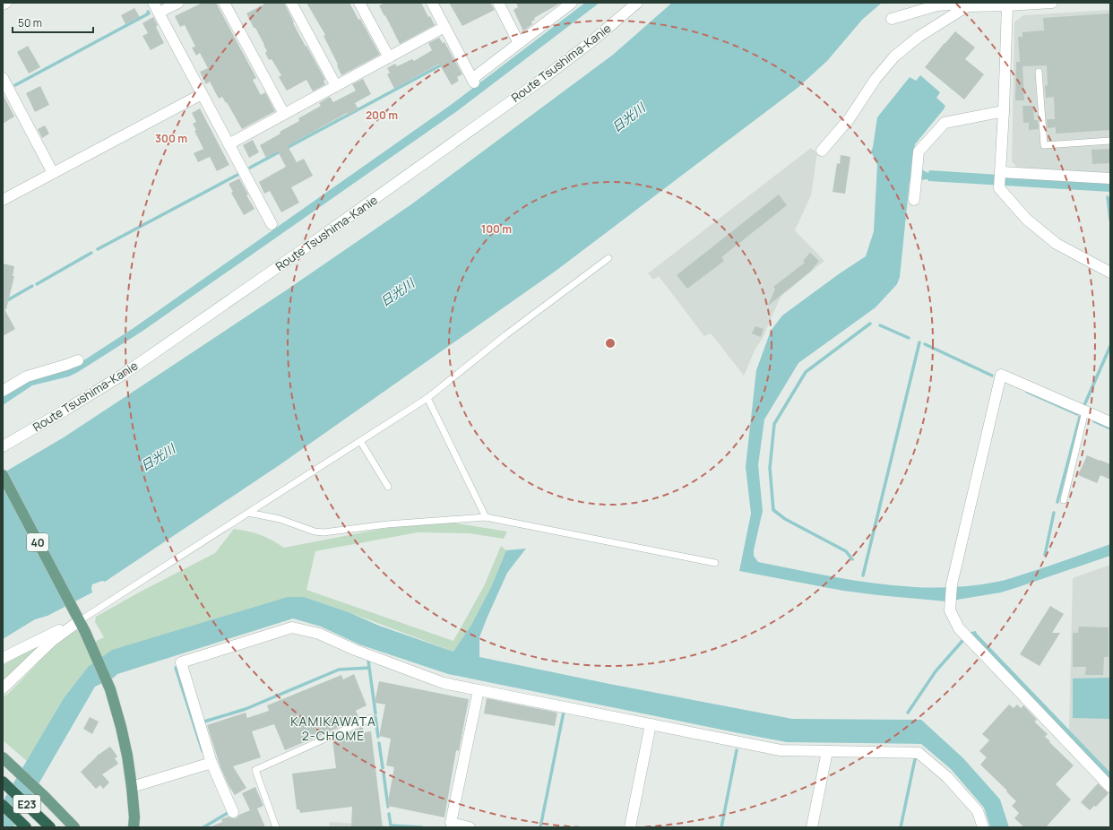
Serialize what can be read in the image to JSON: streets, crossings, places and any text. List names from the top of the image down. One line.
{"streets":{"highway":["E23"],"main road":["40"],"street":["Route Tsushima-Kanie"]},"districts":["KAMIKAWATA 2-CHOME"],"water":["日光川"],"scale_bar":"50 m","rings":["200 m","300 m","100 m"]}
